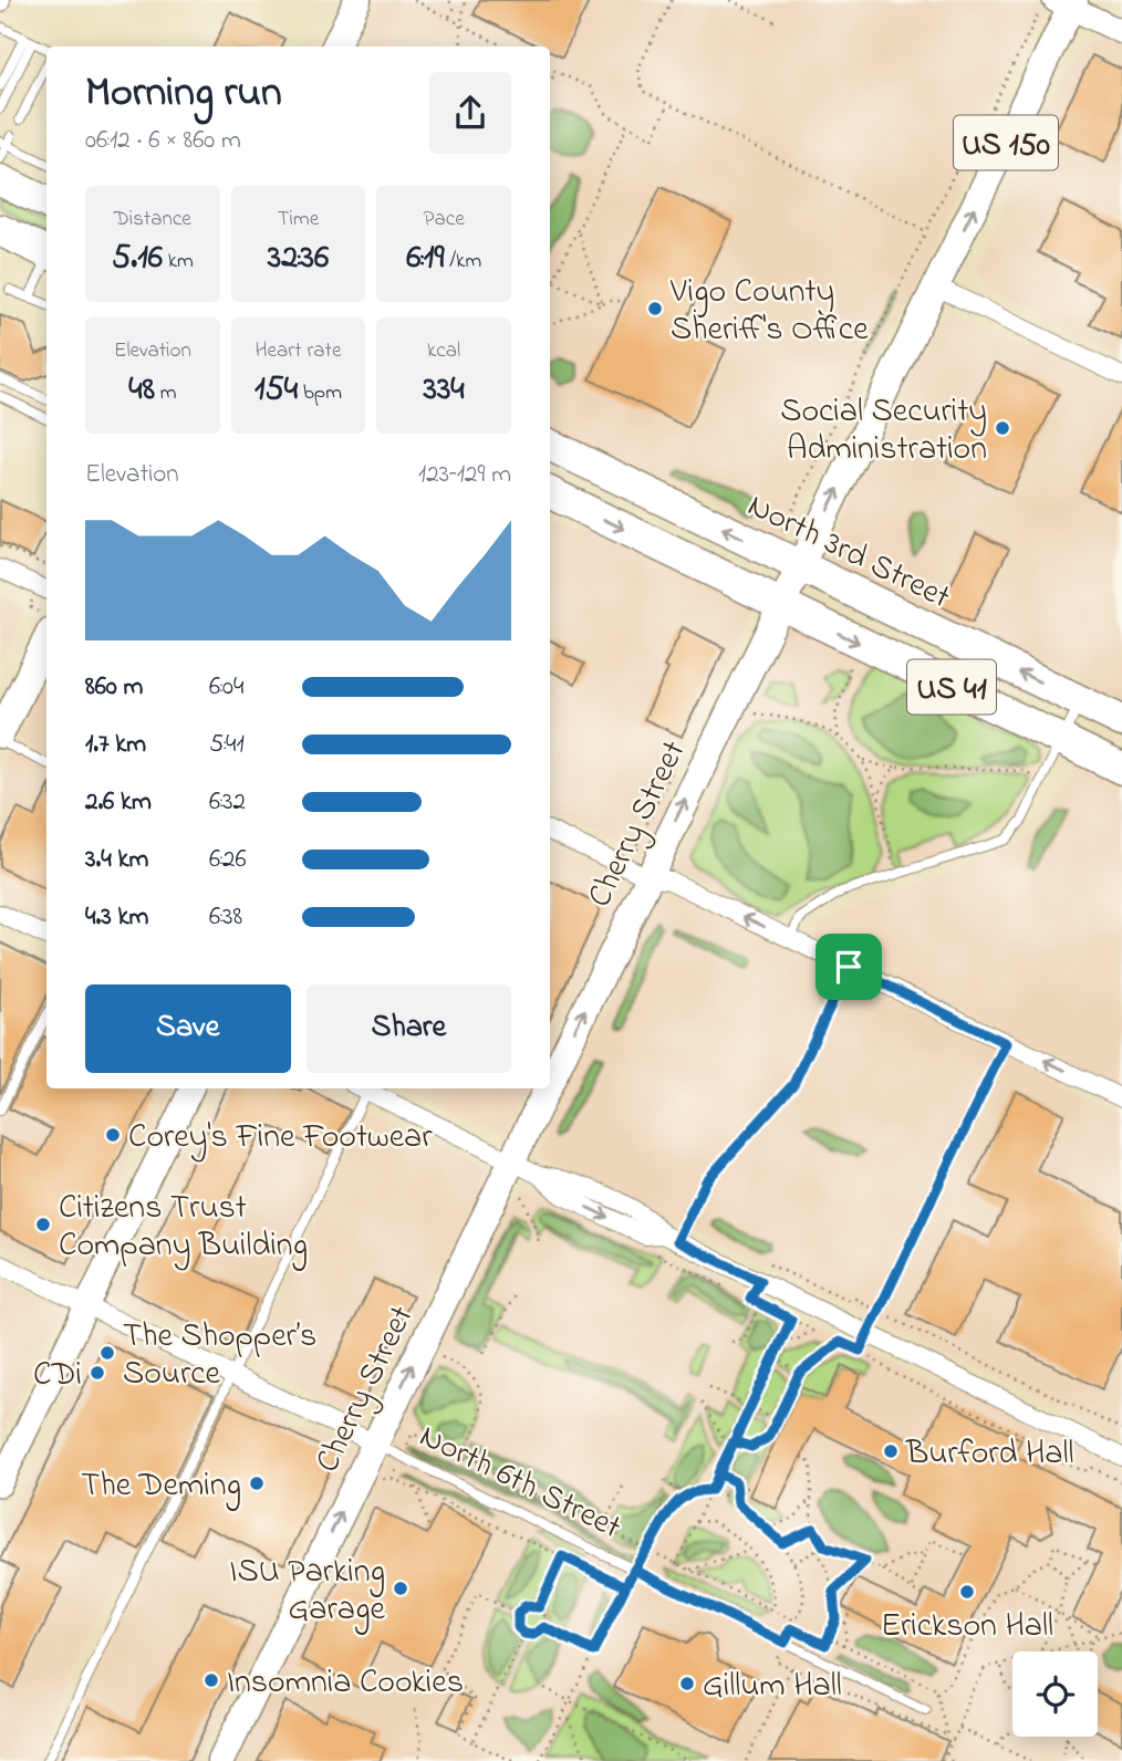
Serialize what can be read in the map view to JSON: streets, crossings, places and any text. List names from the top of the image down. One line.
{"streets":{"highway":["North 3rd Street","US 41"],"main road":["US 150","Cherry Street"],"street":["North 6th Street"]},"crossings":[["North 3rd Street","Cherry Street"],["US 41","Cherry Street"],["Cherry Street","North 6th Street"]],"one_way":["Cherry Street"],"places":["Vigo County Sheriff's Office","Social Security Administration","Corey's Fine Footwear","Citizens Trust Company Building","The Shopper’s Source","CDi","Burford Hall","The Deming","ISU Parking Garage","Erickson Hall","Insomnia Cookies","Gillum Hall"],"page":{"heading":["Morning run","06:12 · 6 × 860 m"],"stats":[["Distance","5.16 km"],["Time","32:36"],["Pace","6:19 /km"],["Elevation","48 m"],["Heart rate","154 bpm"],["kcal","334"]],"chart":["Elevation","123–129 m"],"list":[{"name":"860 m","note":"6:04"},{"name":"1.7 km","note":"5:41"},{"name":"2.6 km","note":"6:32"},{"name":"3.4 km","note":"6:26"},{"name":"4.3 km","note":"6:38"}],"buttons":["Save","Share"]}}
